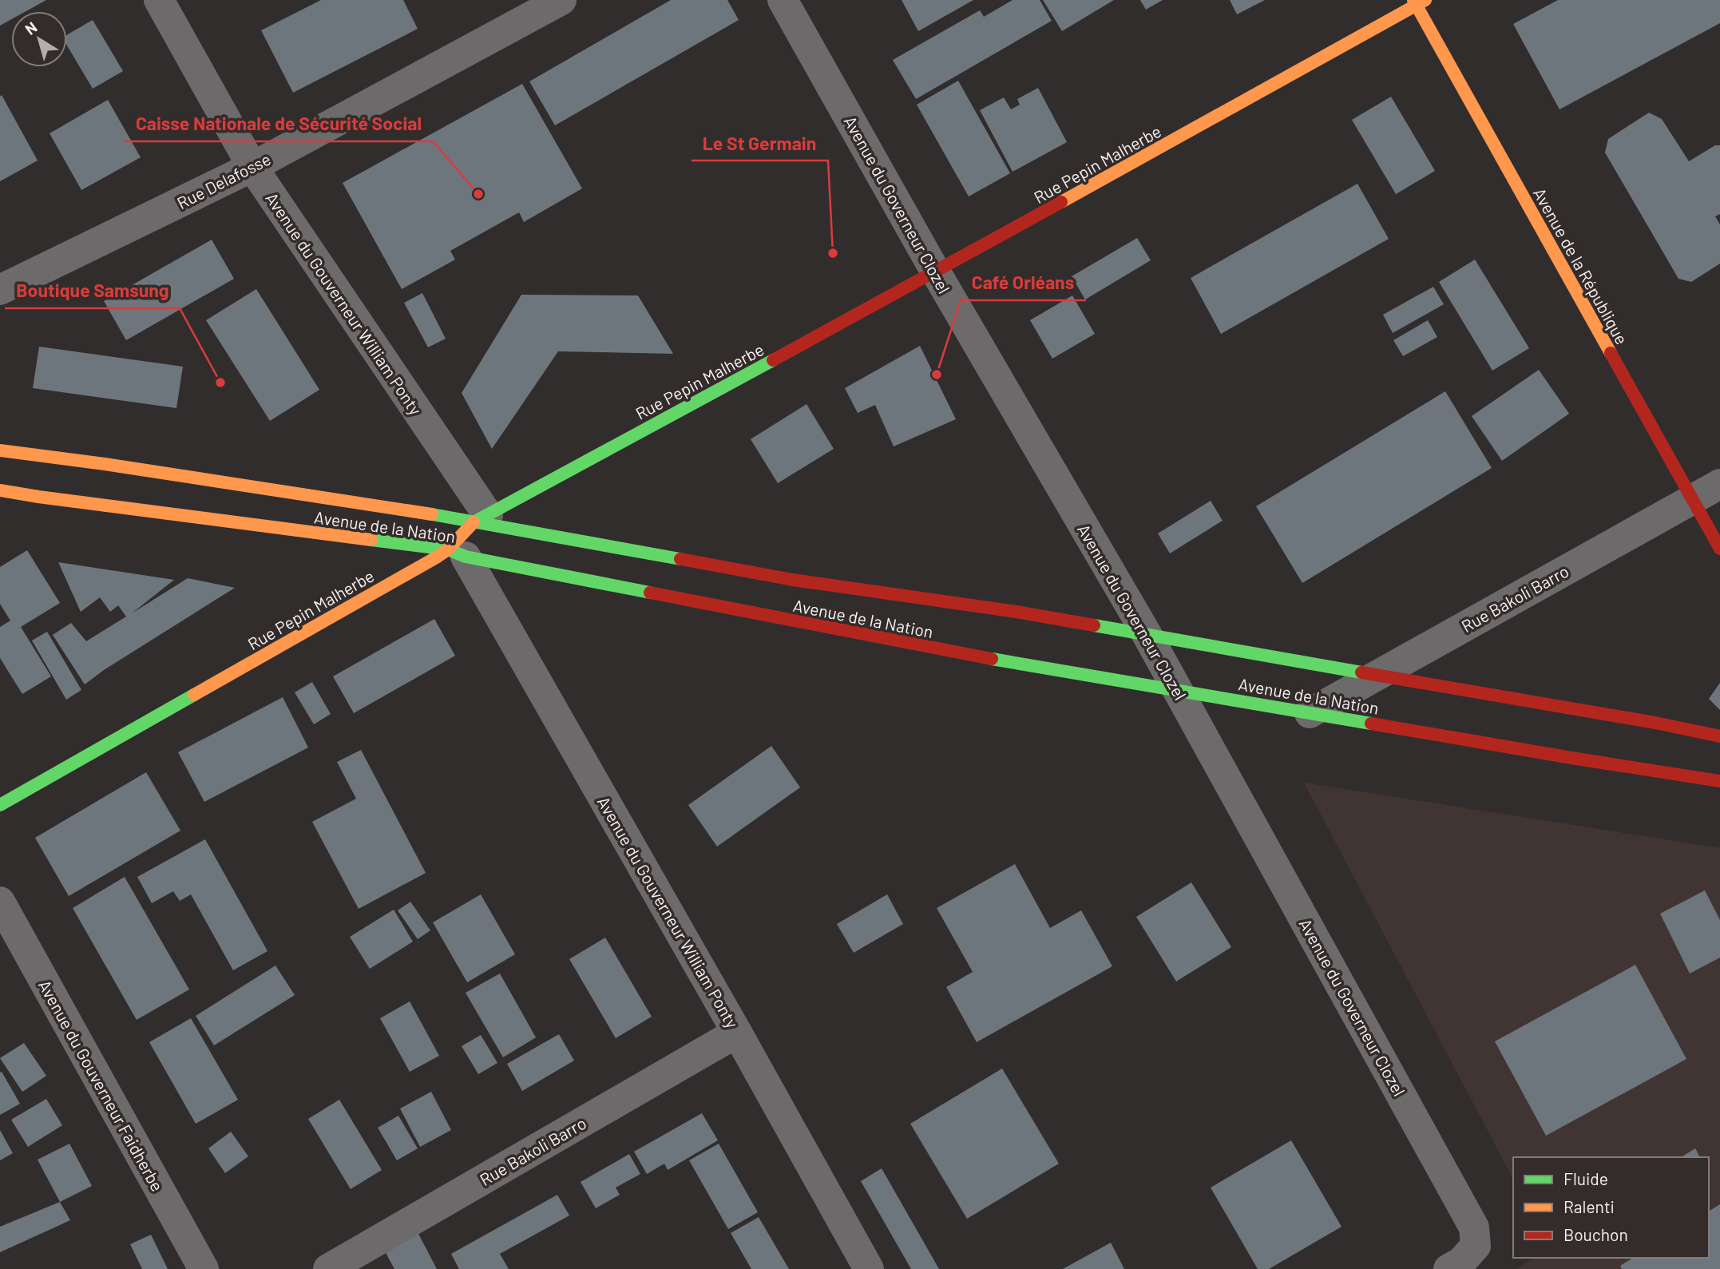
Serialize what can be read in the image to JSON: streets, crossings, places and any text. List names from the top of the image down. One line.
{"streets":{"main road":["Rue Pepin Malherbe","Avenue de la République","Avenue de la Nation"],"street":["Rue Delafosse","Avenue du Governeur Clozel","Avenue du Gouverneur William Ponty","Rue Bakoli Barro","Avenue du Gouverneur Faidherbe"]},"crossings":[["Rue Pepin Malherbe","Avenue du Governeur Clozel"],["Rue Pepin Malherbe","Avenue de la République"],["Rue Pepin Malherbe","Avenue du Gouverneur William Ponty"],["Rue Pepin Malherbe","Avenue de la Nation"],["Rue Delafosse","Avenue du Gouverneur William Ponty"],["Avenue du Governeur Clozel","Avenue de la Nation"],["Avenue de la République","Rue Bakoli Barro"],["Avenue du Gouverneur William Ponty","Avenue de la Nation"],["Avenue du Gouverneur William Ponty","Rue Bakoli Barro"],["Avenue de la Nation","Rue Bakoli Barro"]],"places":["Caisse Nationale de Sécurité Social","Le St Germain","Café Orléans","Boutique Samsung"],"legend":["Fluide","Ralenti","Bouchon"],"north":"top left"}
